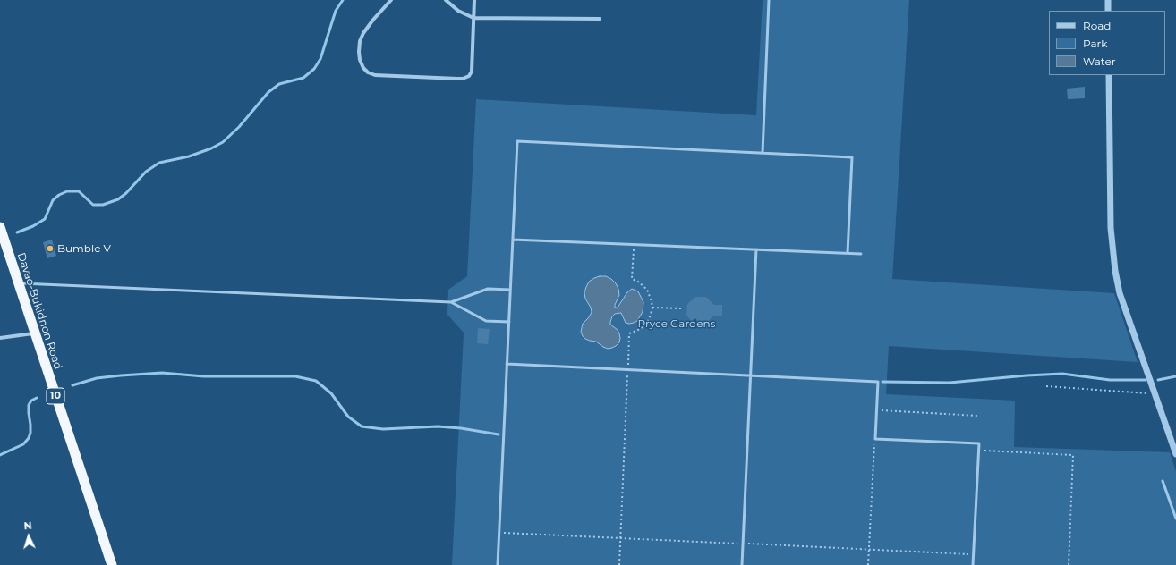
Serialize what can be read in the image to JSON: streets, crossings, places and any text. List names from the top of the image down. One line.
{"streets":{"highway":["Davao-Bukidnon Road","10"]},"parks":["Pryce Gardens"],"places":["Bumble V"],"legend":["Road","Park","Water"],"north":"top"}
